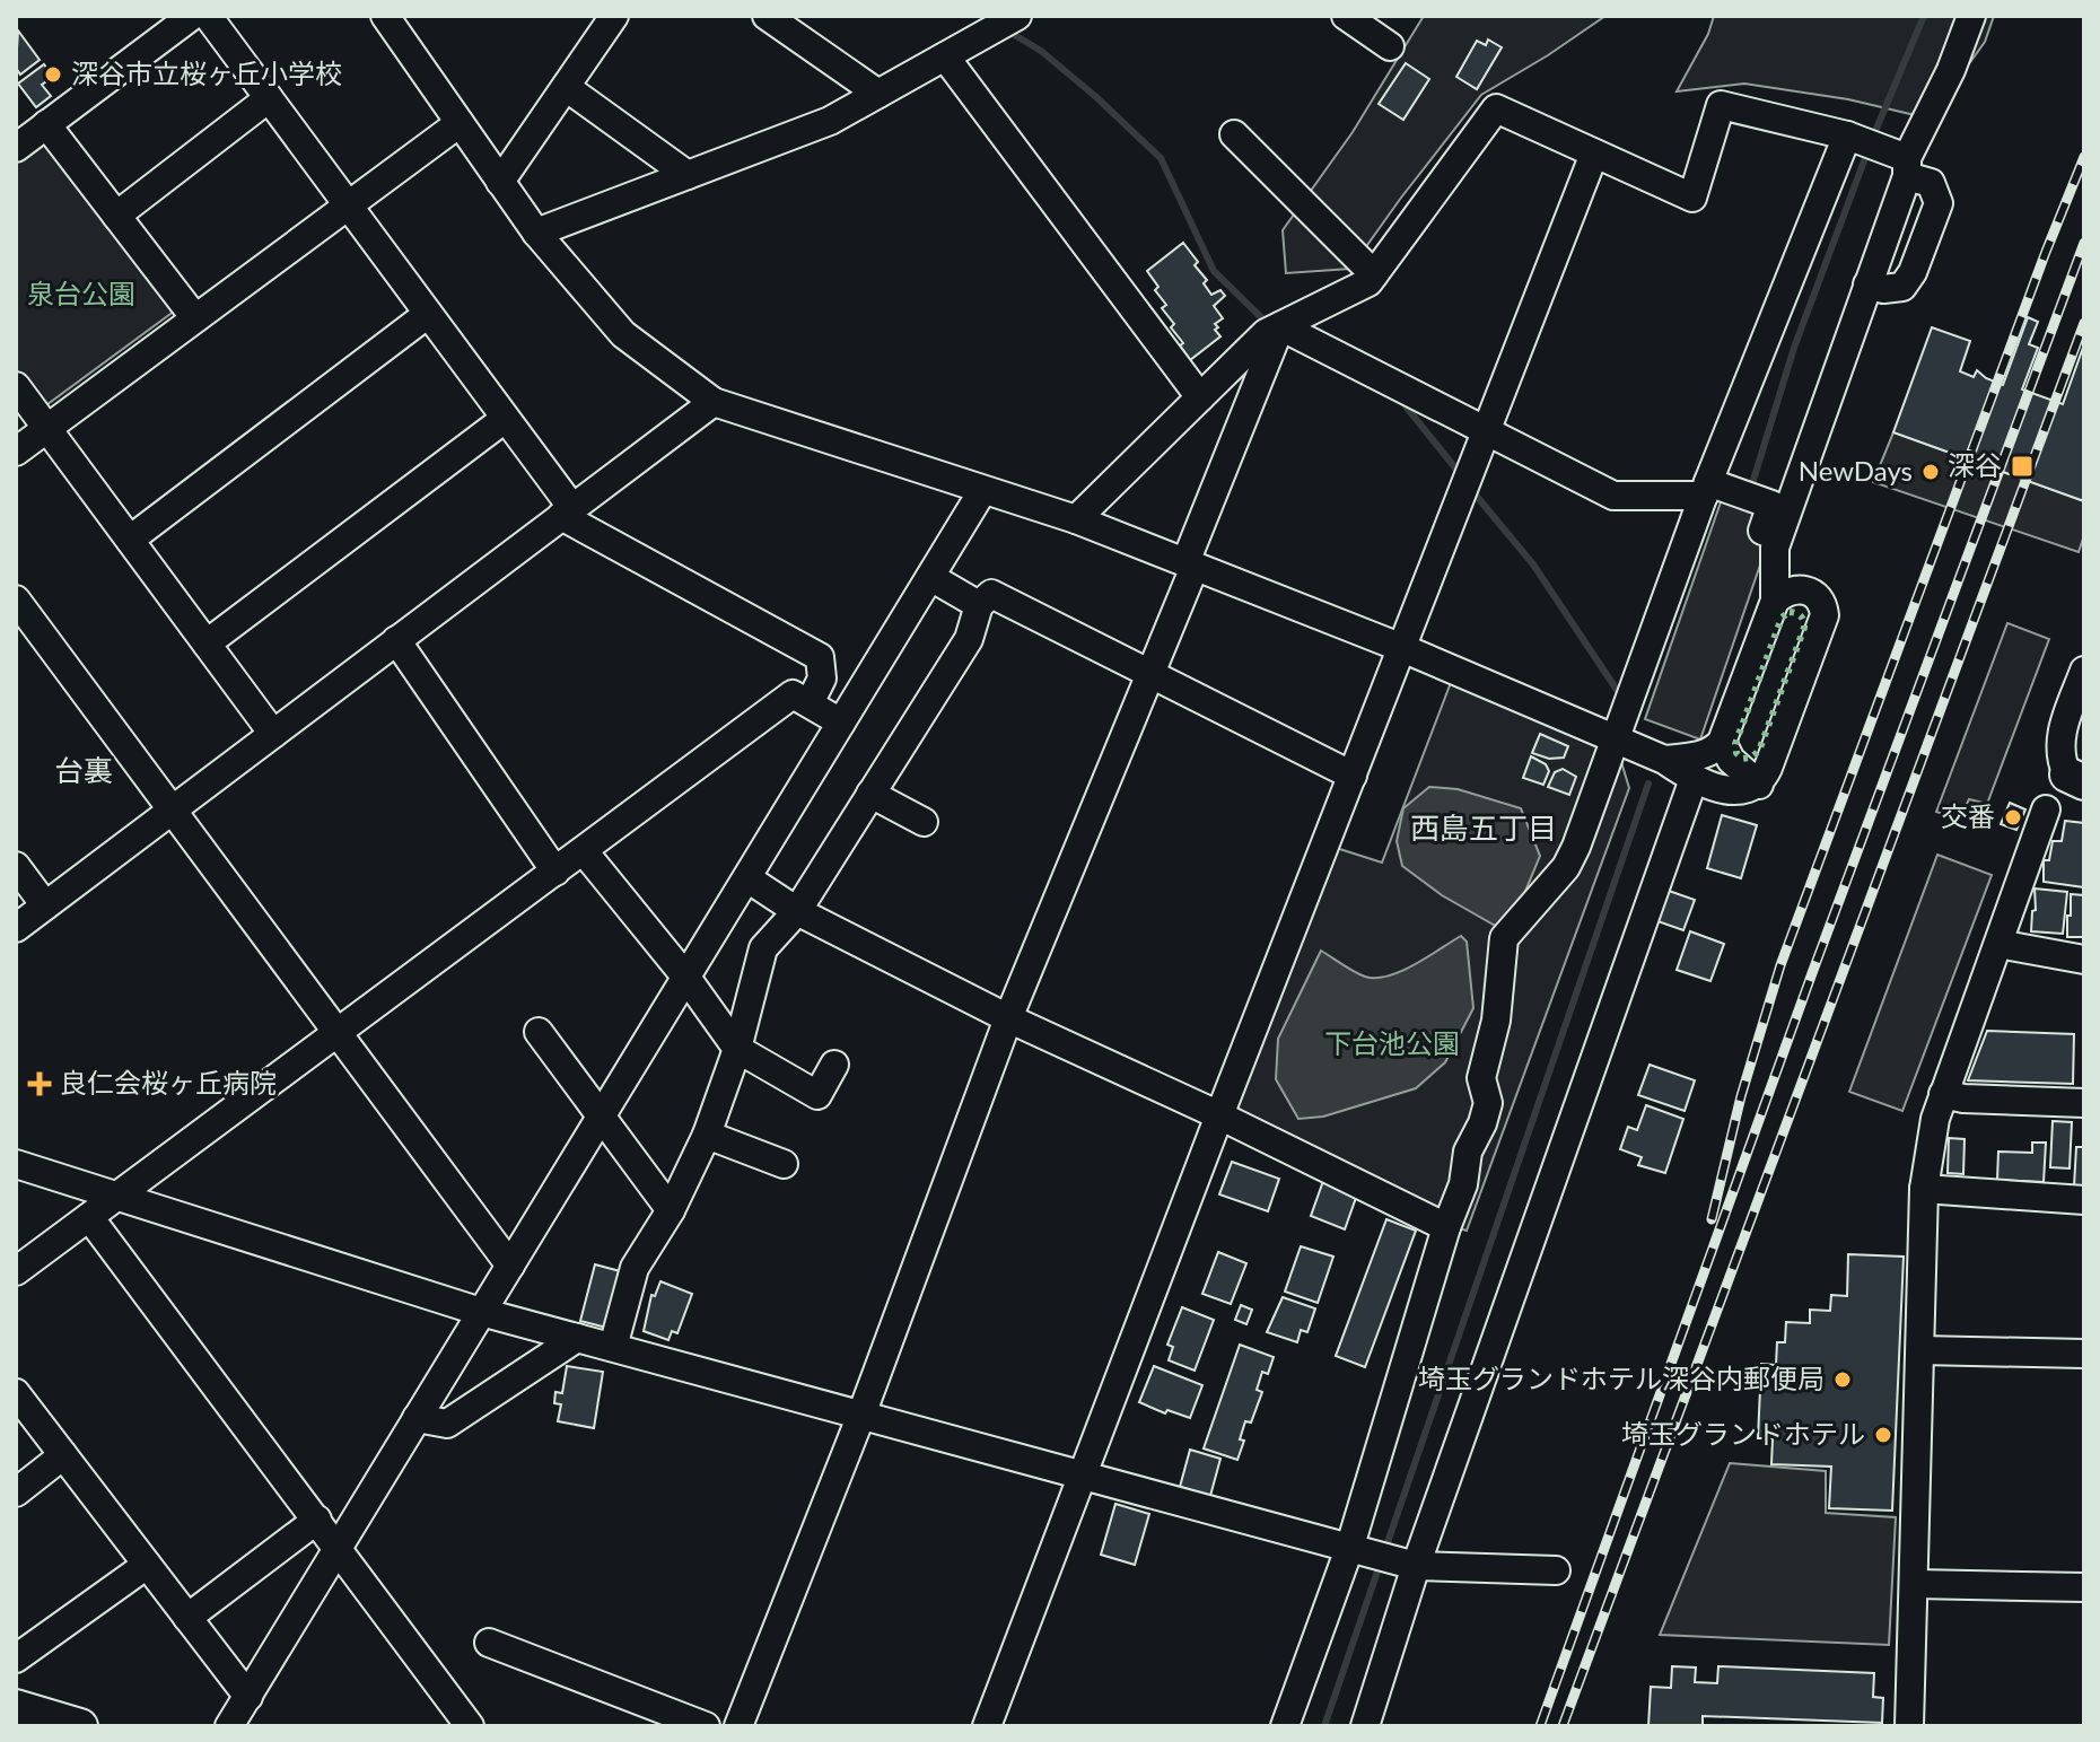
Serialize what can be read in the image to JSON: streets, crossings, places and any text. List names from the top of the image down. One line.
{"districts":["台裏","西島五丁目"],"parks":["泉台公園","下台池公園"],"places":{"other":["深谷市立桜ヶ丘小学校","NewDays","交番","埼玉グランドホテル深谷内郵便局","埼玉グランドホテル"],"transit":["深谷"],"health":["良仁会桜ヶ丘病院"]}}
